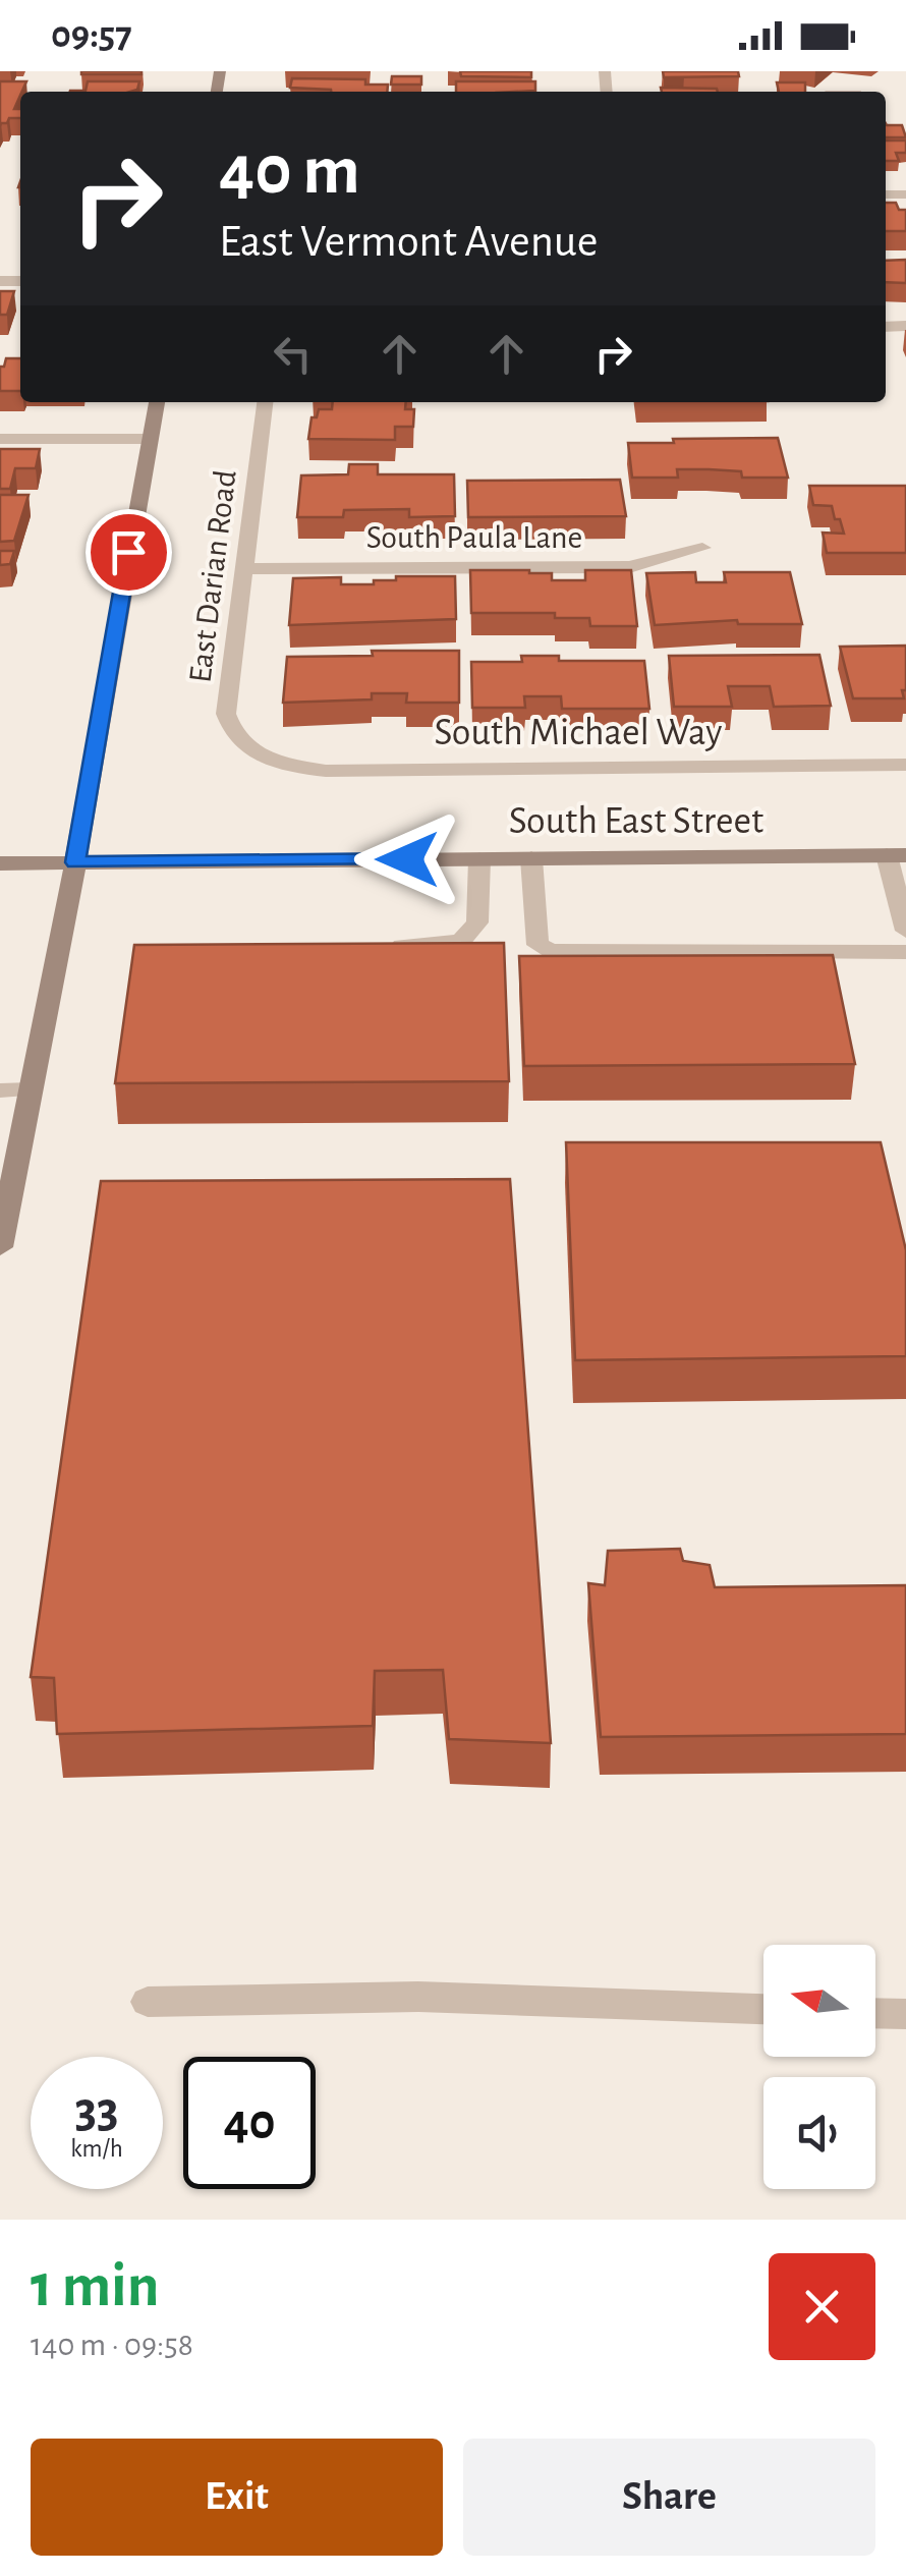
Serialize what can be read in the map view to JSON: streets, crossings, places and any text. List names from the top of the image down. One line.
{"streets":{"street":["South Paula Lane","East Darian Road","South Michael Way","South East Street"]},"crossings":[["South Paula Lane","East Darian Road"],["East Darian Road","South Michael Way"]],"north":"left","page":{"status":"09:57","turn":["40 m","East Vermont Avenue"],"speed":"33 km/h","limit":"40","heading":["1 min","140 m · 09:58"],"buttons":["Exit","Share"]}}
